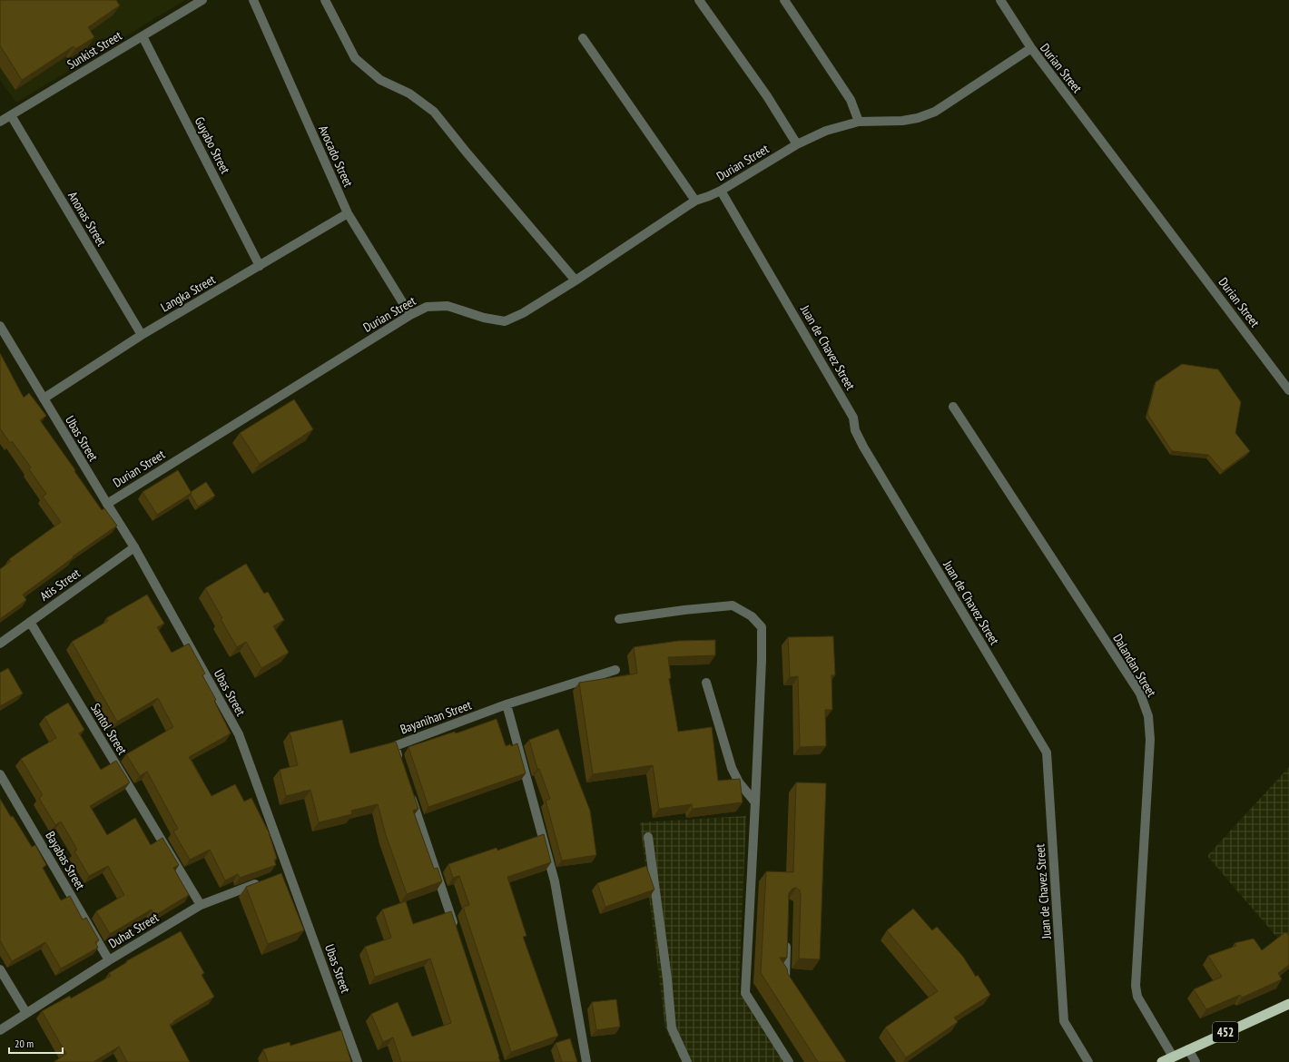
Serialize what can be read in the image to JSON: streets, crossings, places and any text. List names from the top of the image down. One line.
{"streets":{"highway":["452"],"street":["Sunkist Street","Durian Street","Guyabo Street","Avocado Street","Anonas Street","Langka Street","Juan de Chavez Street","Ubas Street","Atis Street","Dalandan Street","Bayanihan Street","Santol Street","Bayabas Street","Duhat Street"]},"crossings":[["Sunkist Street","Guyabo Street"],["Sunkist Street","Anonas Street"],["Durian Street","Avocado Street"],["Durian Street","Juan de Chavez Street"],["Durian Street","Ubas Street"],["Guyabo Street","Langka Street"],["Avocado Street","Langka Street"],["Anonas Street","Langka Street"],["Langka Street","Ubas Street"],["Ubas Street","Atis Street"],["Atis Street","Santol Street"],["Dalandan Street","452"],["Santol Street","Duhat Street"],["Bayabas Street","Duhat Street"]],"scale_bar":"20 m"}
